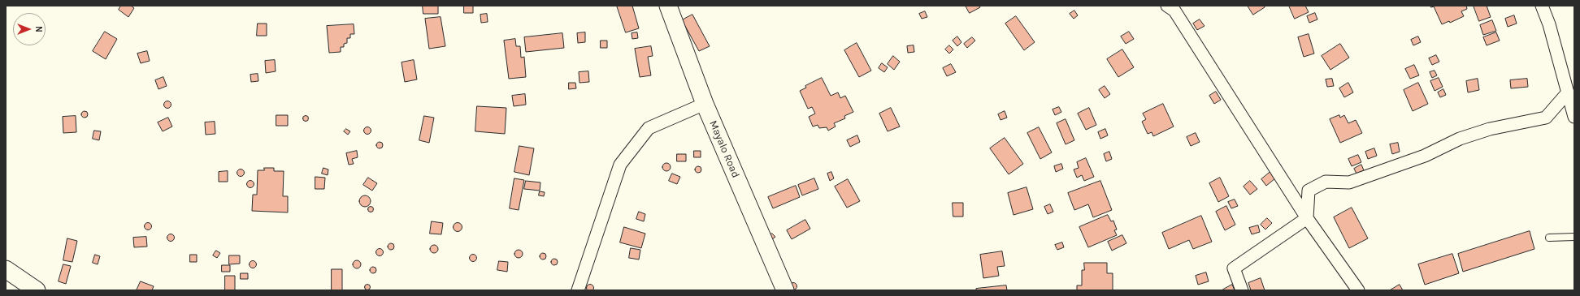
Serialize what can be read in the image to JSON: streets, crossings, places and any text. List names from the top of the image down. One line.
{"streets":{"street":["Mayalo Road"]},"north":"right"}
